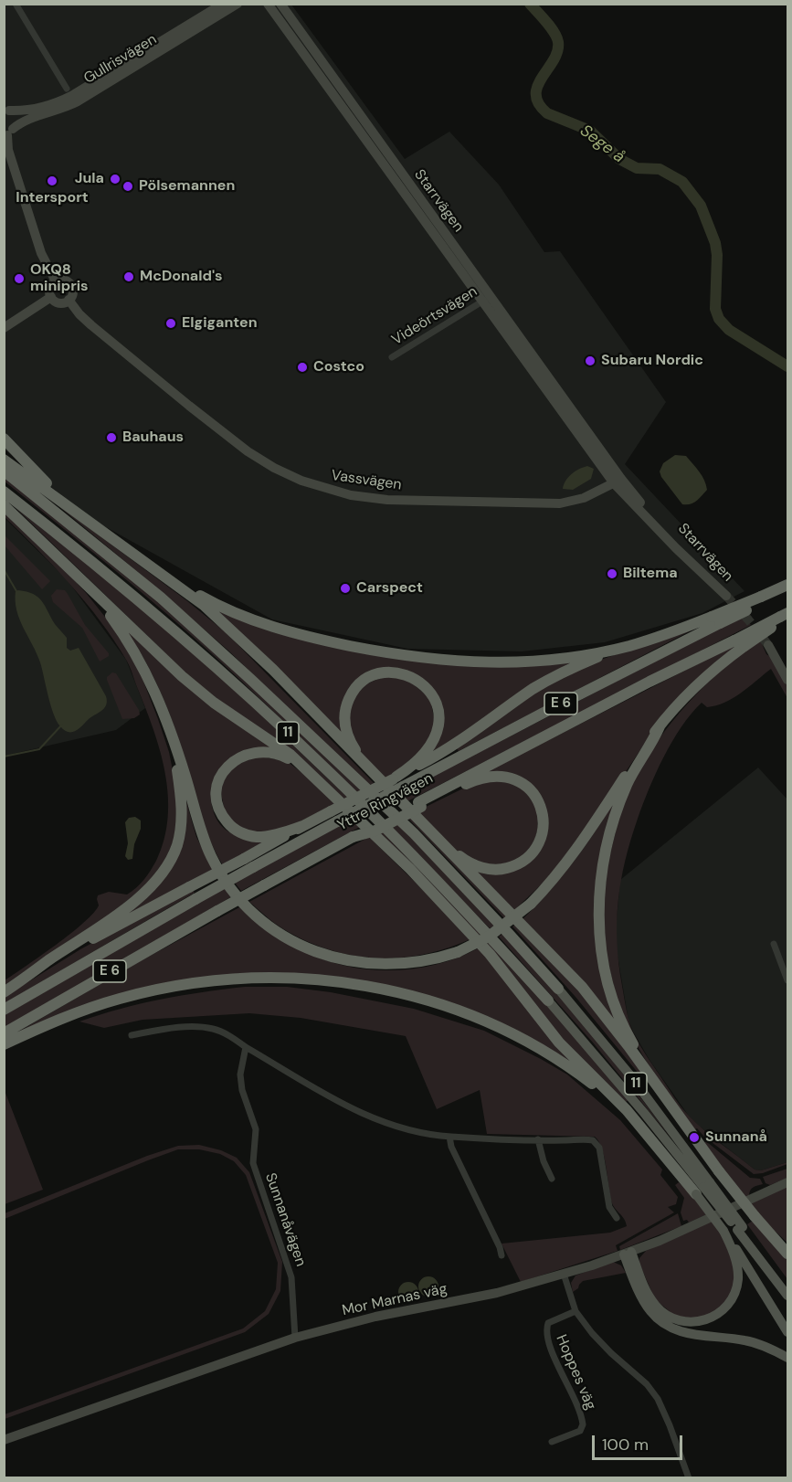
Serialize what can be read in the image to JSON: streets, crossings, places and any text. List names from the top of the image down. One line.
{"streets":{"highway":["E 6","11","Yttre Ringvägen"],"street":["Gullrisvägen","Starrvägen","Videörtsvägen","Vassvägen","Sunnanåvägen","Mor Marnas väg","Hoppes väg"]},"crossings":[["Gullrisvägen","Vassvägen"],["Starrvägen","Videörtsvägen"],["Starrvägen","Vassvägen"],["Sunnanåvägen","Mor Marnas väg"]],"water":["Sege å"],"places":["Jula","Intersport","Pölsemannen","McDonald's","OKQ8 minipris","Elgiganten","Subaru Nordic","Costco","Bauhaus","Biltema","Carspect","Sunnanå"],"scale_bar":"100 m"}
